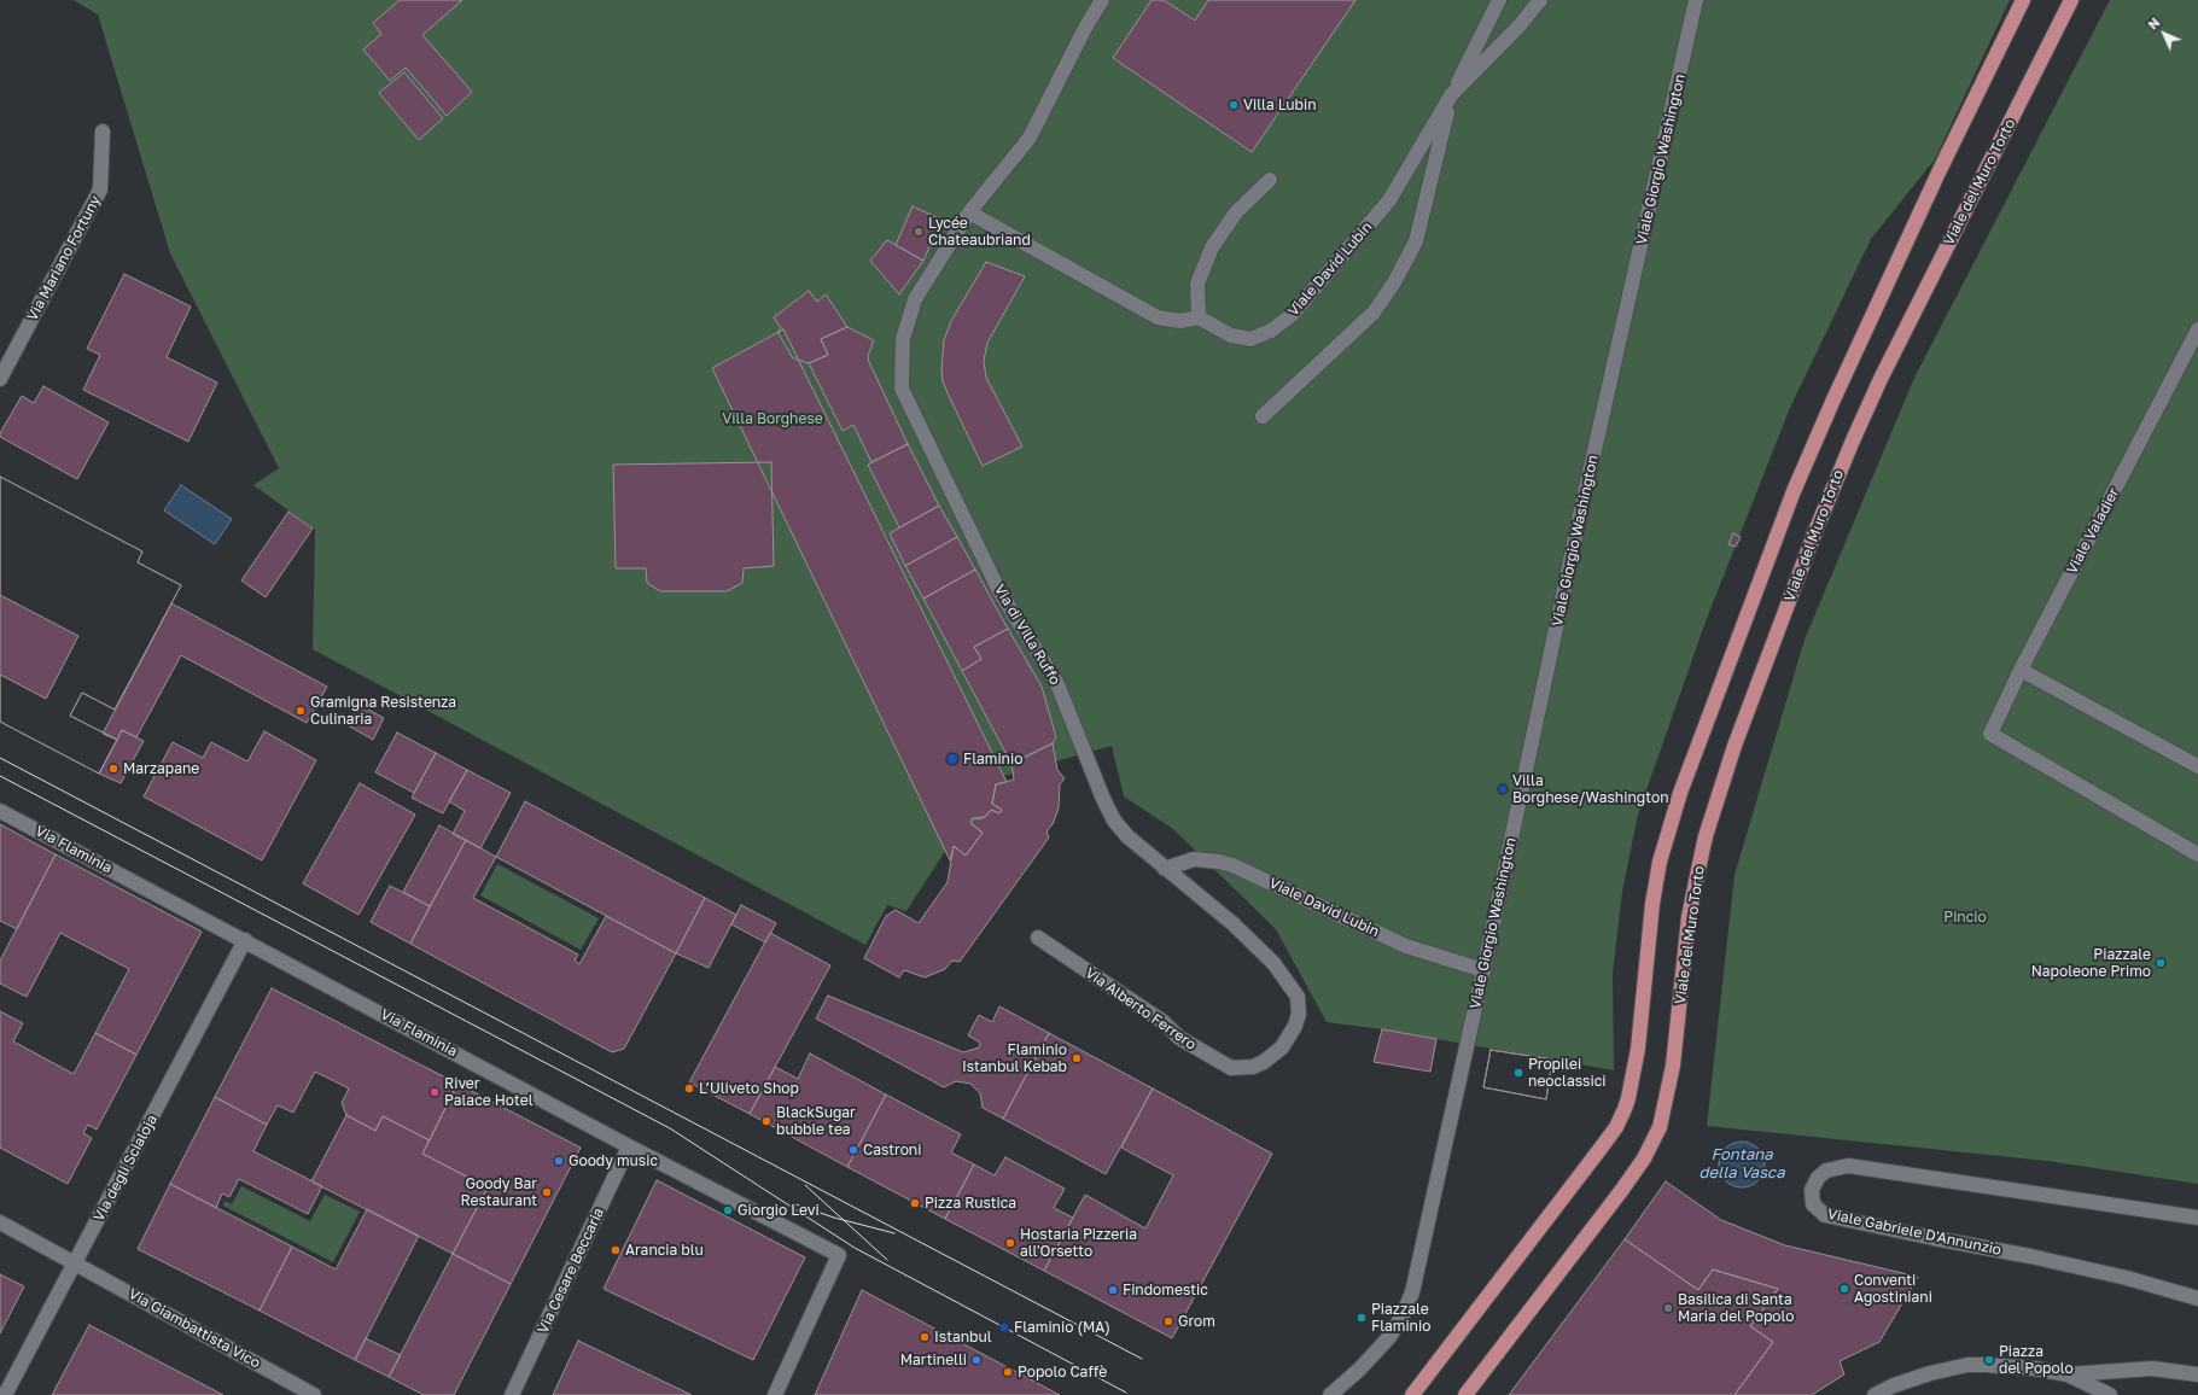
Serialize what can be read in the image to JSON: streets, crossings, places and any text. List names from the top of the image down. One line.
{"streets":{"main road":["Viale del Muro Torto"],"street":["Viale Giorgio Washington","Via Mariano Fortuny","Viale David Lubin","Viale Valadier","Via di Villa Ruffo","Via Flaminia","Via Alberto Ferrero","Via degli Scialoja","Viale Gabriele D'Annunzio","Via Cesare Beccaria","Via Giambattista Vico"]},"crossings":[["Viale Giorgio Washington","Viale David Lubin"],["Viale David Lubin","Via di Villa Ruffo"],["Via di Villa Ruffo","Via Alberto Ferrero"],["Via Flaminia","Via degli Scialoja"],["Via Flaminia","Via Cesare Beccaria"],["Via degli Scialoja","Via Giambattista Vico"]],"water":["Fontana della Vasca"],"parks":["Villa Borghese","Pincio"],"places":["Villa Lubin","Lycée Chateaubriand","Gramigna Resistenza Culinaria","Flaminio","Marzapane","Villa Borghese/Washington","Piazzale Napoleone Primo","Flaminio Istanbul Kebab","Propilei neoclassici","L’Uliveto Shop","River Palace Hotel","BlackSugar bubble tea","Castroni","Goody music","Goody Bar Restaurant","Pizza Rustica","Giorgio Levi","Hostaria Pizzeria all'Orsetto","Arancia blu","Conventi Agostiniani","Findomestic","Basilica di Santa Maria del Popolo","Piazzale Flaminio","Grom","Flaminio (MA)","Istanbul","Martinelli","Piazza del Popolo","Popolo Caffè"],"north":"top left"}
